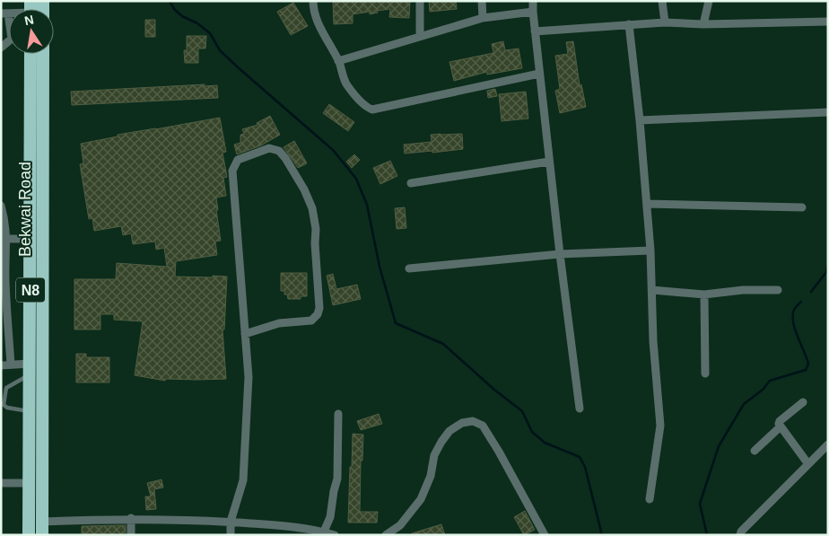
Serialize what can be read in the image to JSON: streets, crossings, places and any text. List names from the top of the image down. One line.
{"streets":{"highway":["Bekwai Road","N8"]},"north":"top"}
